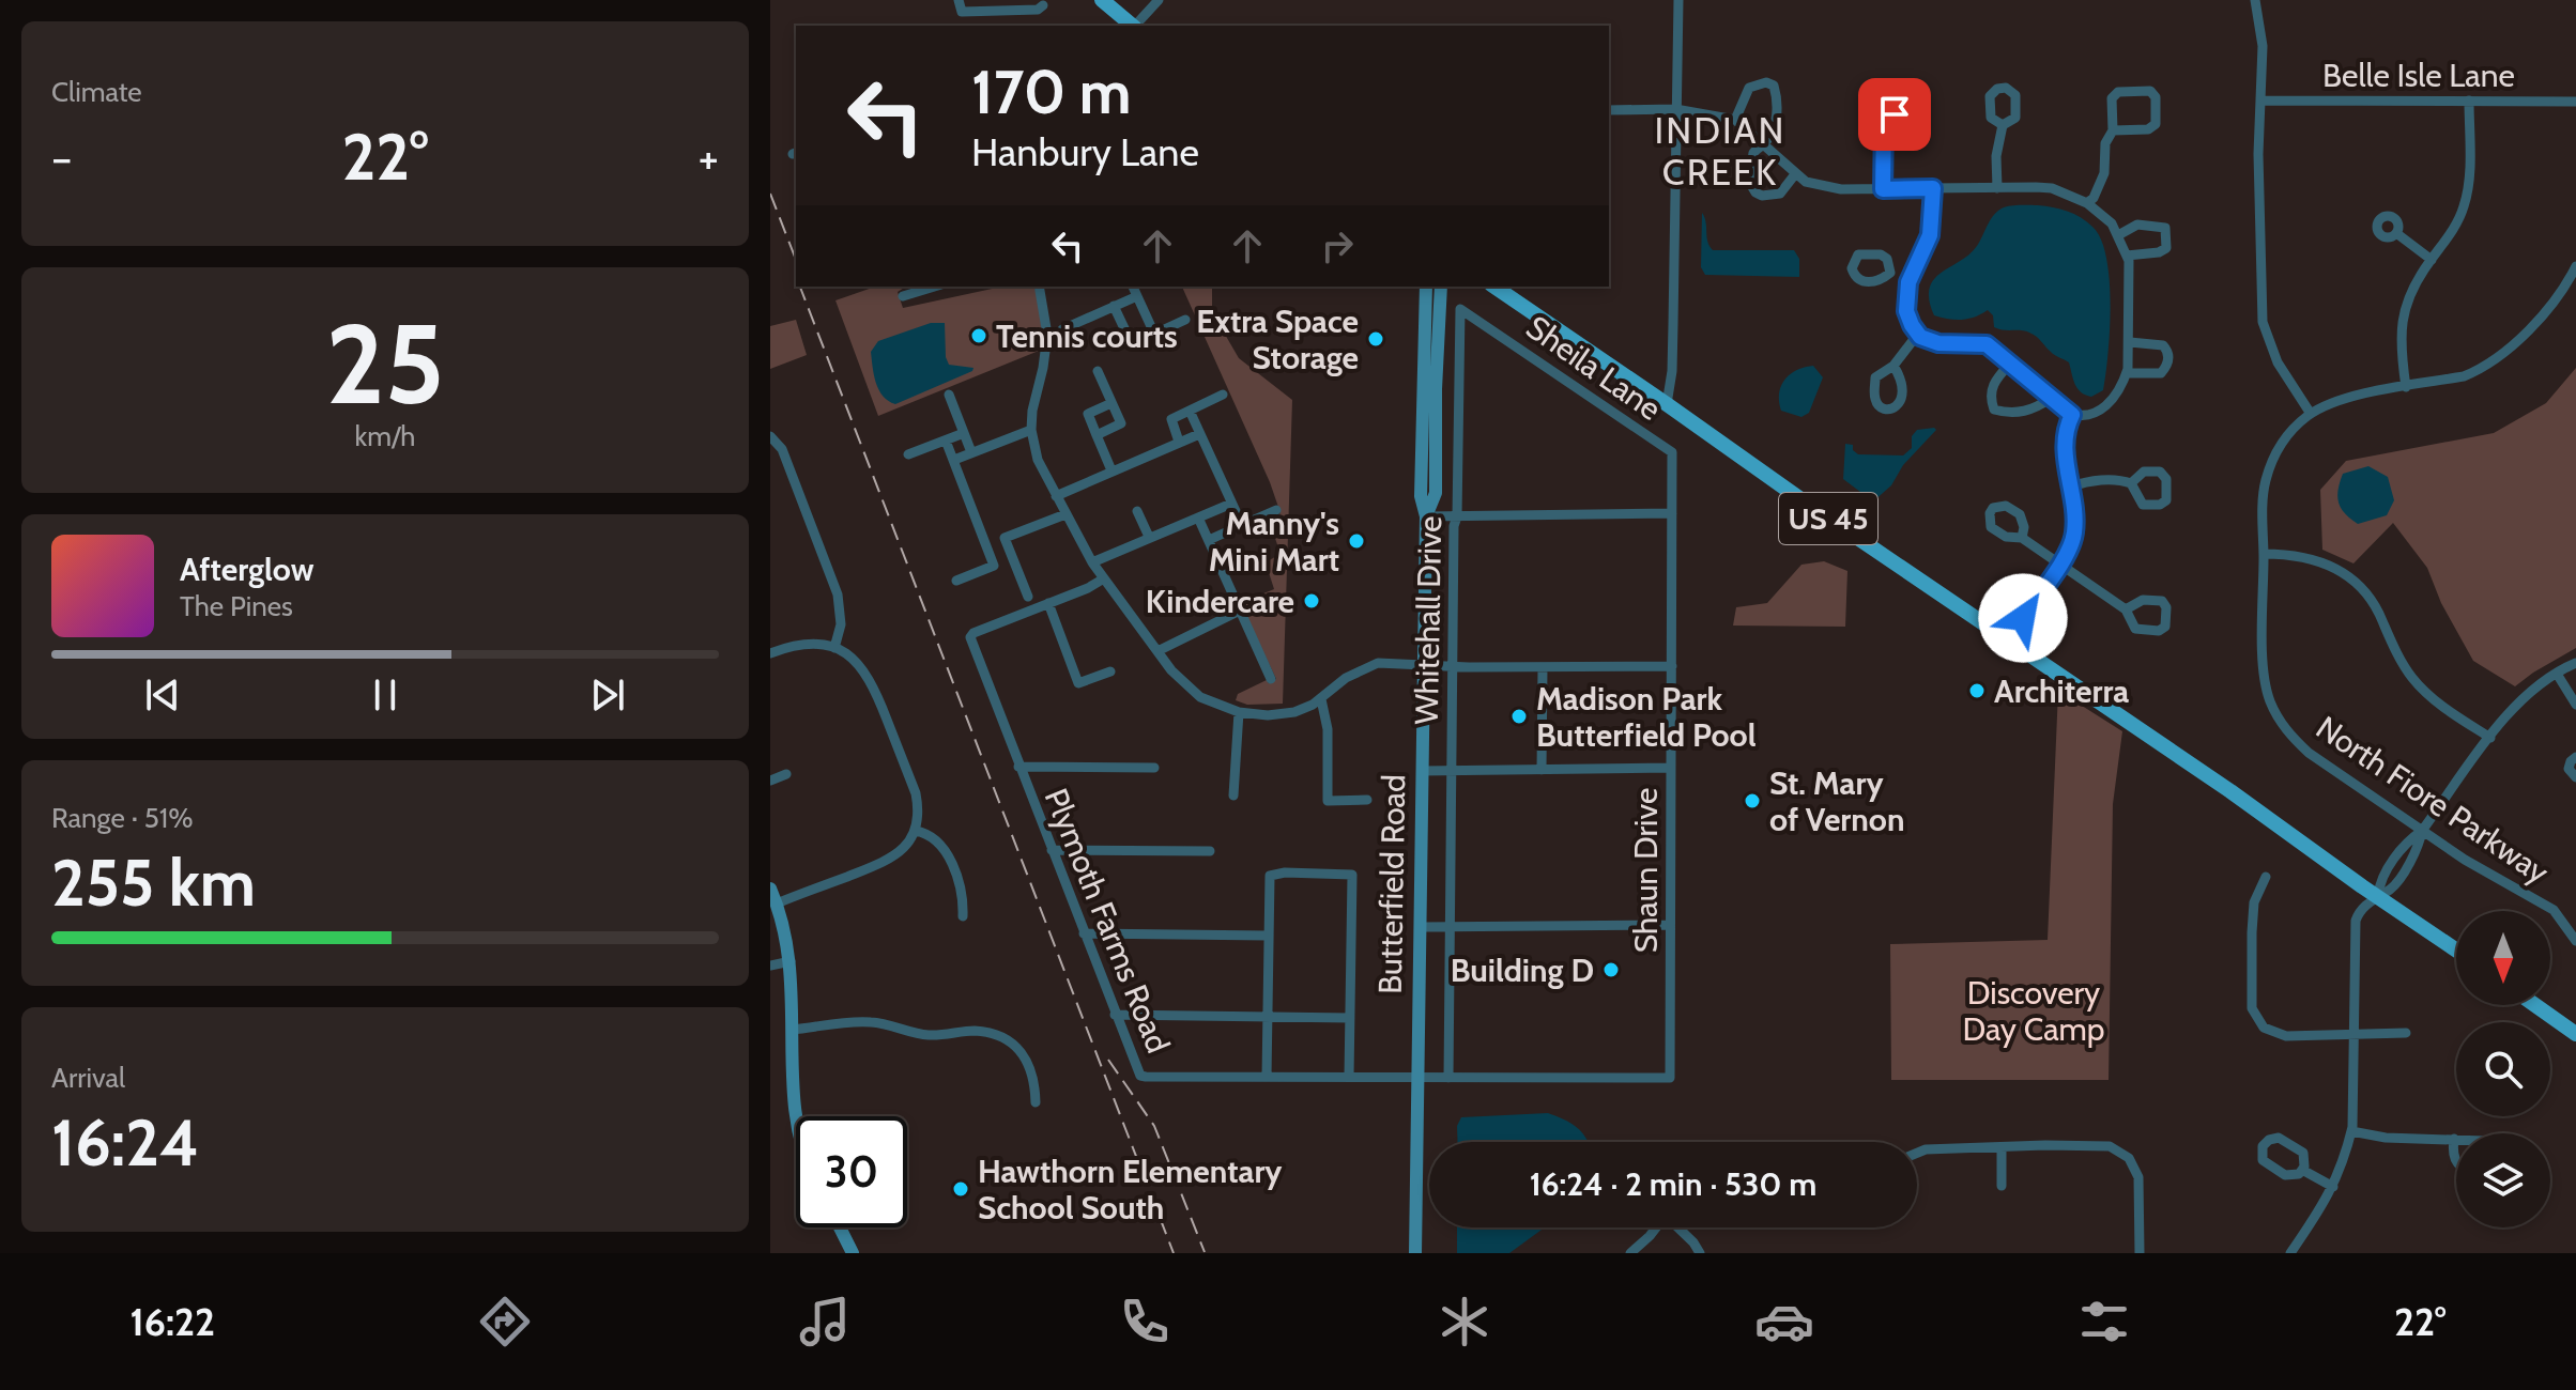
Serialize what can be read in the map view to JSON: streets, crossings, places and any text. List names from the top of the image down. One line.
{"streets":{"main road":["US 45","Butterfield Road"],"street":["Belle Isle Lane","Sheila Lane","Whitehall Drive","North Fiore Parkway","Shaun Drive","Plymoth Farms Road"]},"crossings":[["Sheila Lane","Whitehall Drive"],["Sheila Lane","Shaun Drive"],["Whitehall Drive","Plymoth Farms Road"],["Shaun Drive","Plymoth Farms Road"],["Butterfield Road","Plymoth Farms Road"]],"districts":["INDIAN CREEK"],"parks":["Discovery Day Camp"],"places":["Tennis courts","Extra Space Storage","Manny's Mini Mart","Kindercare","Architerra","Madison Park Butterfield Pool","St. Mary of Vernon","Building D","Hawthorn Elementary School South"],"north":"bottom","page":{"tile":["Climate",["25","km/h"],["Range · 51%","255 km"],["Arrival","16:24"]],"turn":["170 m","Hanbury Lane"],"heat":["−","22°","+"],"song":["Afterglow","The Pines"],"limit":"30","trip":"16:24 · 2 min · 530 m","tabs":["16:22","22°"]}}
